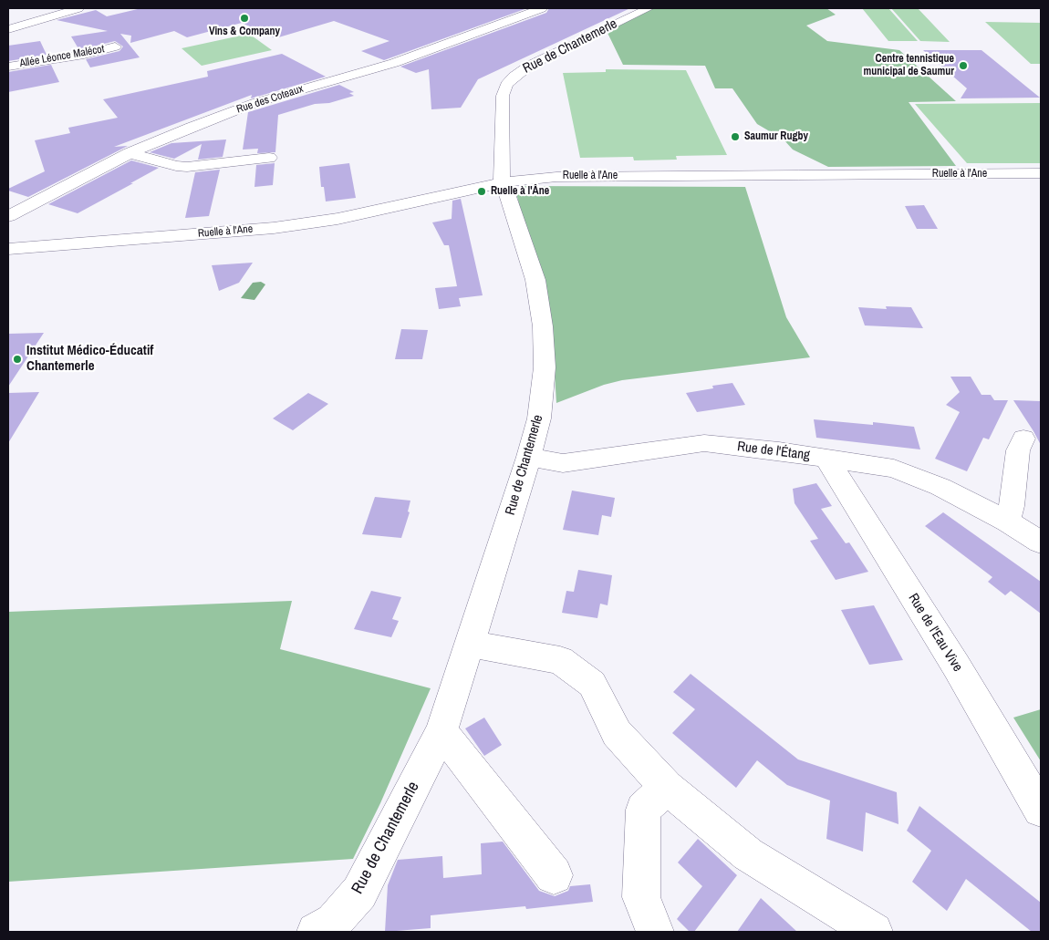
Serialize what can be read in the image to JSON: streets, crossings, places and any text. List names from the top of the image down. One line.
{"streets":{"street":["Rue de Chantemerle","Allée Léonce Malécot","Rue des Coteaux","Ruelle à l'Ane","Rue de l'Étang","Rue de l'Eau Vive"]},"crossings":[["Rue de Chantemerle","Ruelle à l'Ane"],["Rue de Chantemerle","Rue de l'Étang"],["Rue de l'Étang","Rue de l'Eau Vive"]],"places":["Vins & Company","Centre tennistique municipal de Saumur","Saumur Rugby","Ruelle à l'Âne","Institut Médico-Éducatif Chantemerle"]}
